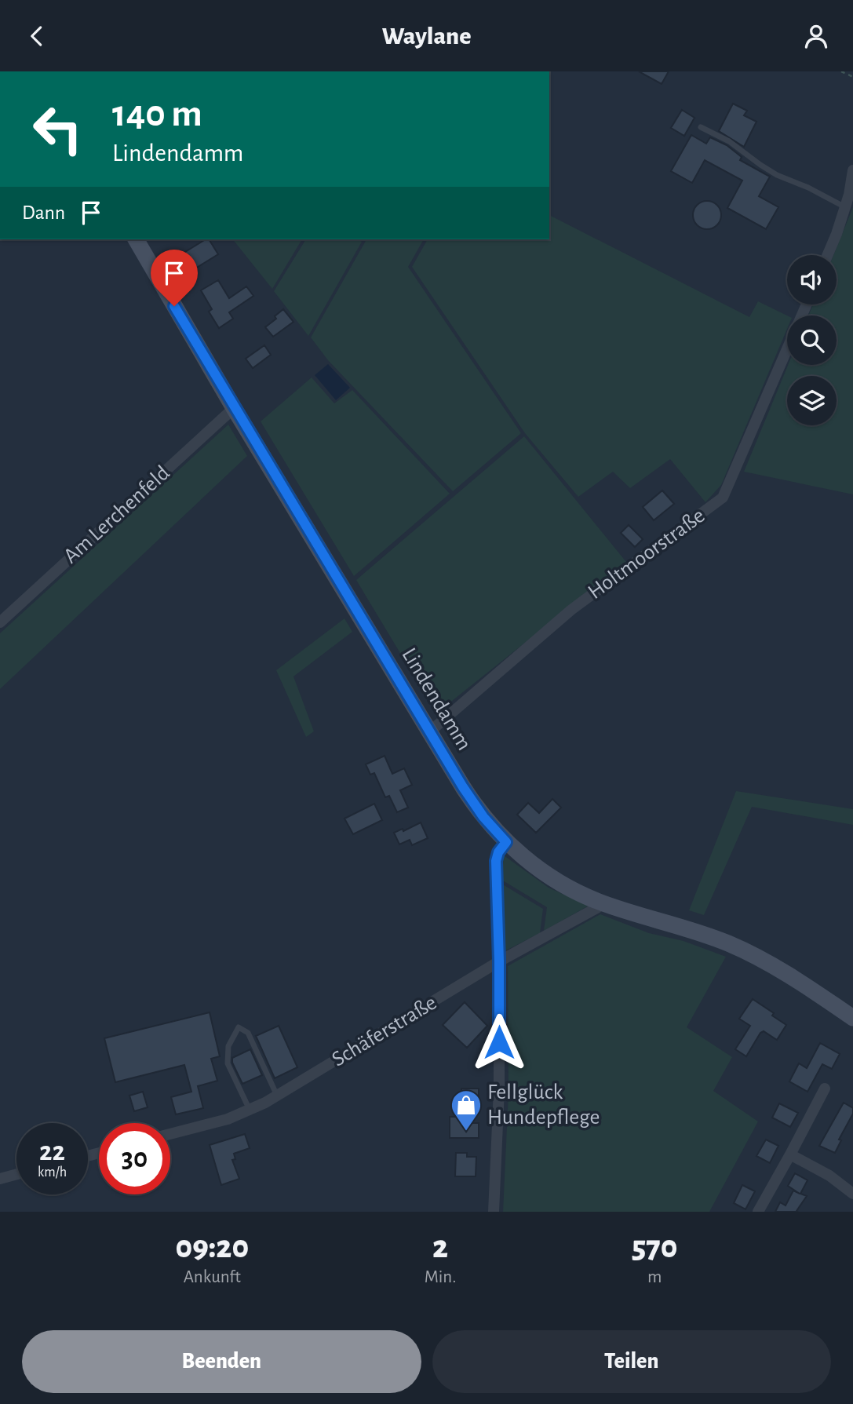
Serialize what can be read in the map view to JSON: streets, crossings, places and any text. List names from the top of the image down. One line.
{"streets":{"street":["Am Lerchenfeld","Holtmoorstraße","Lindendamm","Schäferstraße"]},"crossings":[["Am Lerchenfeld","Lindendamm"],["Holtmoorstraße","Lindendamm"],["Lindendamm","Schäferstraße"]],"places":{"shop":["Fellglück Hundepflege"]},"page":{"header":"Waylane","turn":["140 m","Lindendamm"],"then":"Dann","speed":"22 km/h","limit":"30","eta":["09:20","Ankunft","2","Min.","570","m"],"buttons":["Beenden","Teilen"]}}
